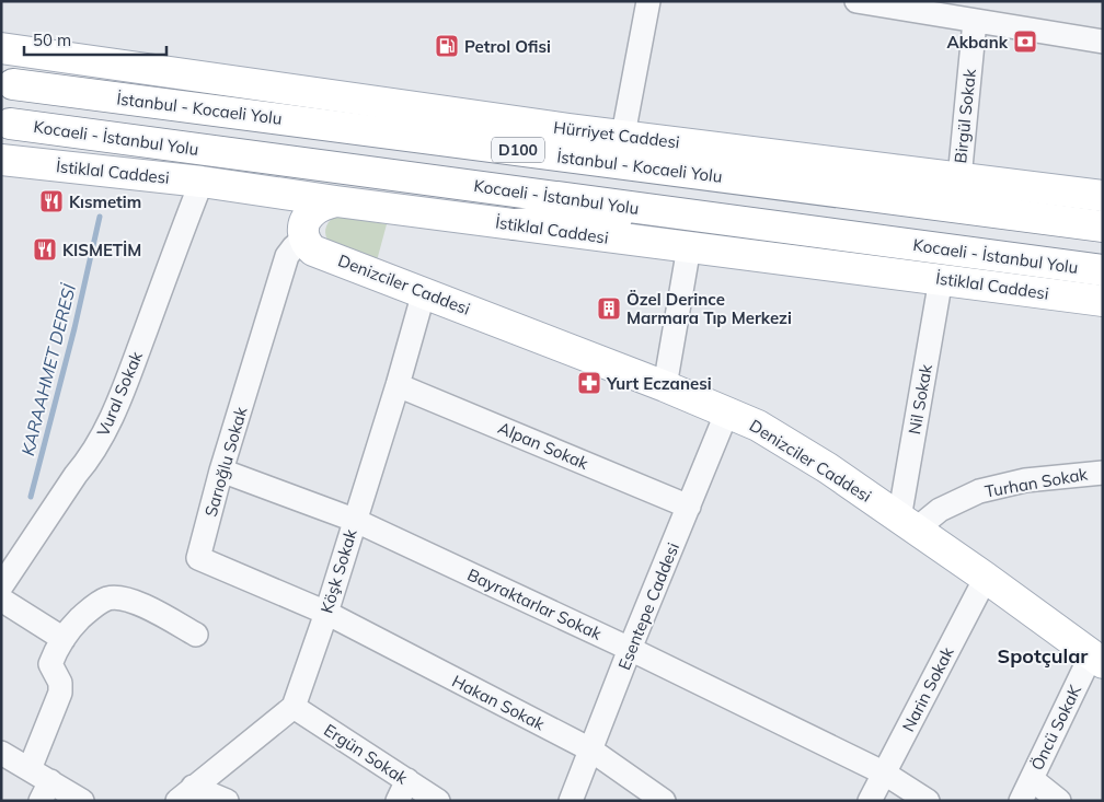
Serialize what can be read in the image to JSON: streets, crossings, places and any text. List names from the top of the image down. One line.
{"streets":{"main road":["İstanbul - Kocaeli Yolu","Hürriyet Caddesi","Kocaeli - İstanbul Yolu","D100","İstiklal Caddesi","Denizciler Caddesi"],"street":["Birgül Sokak","Vural Sokak","Nil Sokak","Alpan Sokak","Sarıoğlu Sokak","Turhan Sokak","Köşk Sokak","Bayraktarlar Sokak","Esentepe Caddesi","Narin Sokak","Hakan Sokak","Öncü SokaK","Ergün Sokak"]},"crossings":[["Birgül Sokak","Hürriyet Caddesi"],["İstiklal Caddesi","Denizciler Caddesi"],["İstiklal Caddesi","Vural Sokak"],["İstiklal Caddesi","Nil Sokak"],["İstiklal Caddesi","Sarıoğlu Sokak"],["Denizciler Caddesi","Nil Sokak"],["Denizciler Caddesi","Sarıoğlu Sokak"],["Denizciler Caddesi","Turhan Sokak"],["Denizciler Caddesi","Köşk Sokak"],["Denizciler Caddesi","Esentepe Caddesi"],["Denizciler Caddesi","Narin Sokak"],["Denizciler Caddesi","Öncü SokaK"],["Nil Sokak","Turhan Sokak"],["Alpan Sokak","Köşk Sokak"],["Alpan Sokak","Esentepe Caddesi"],["Sarıoğlu Sokak","Köşk Sokak"],["Sarıoğlu Sokak","Bayraktarlar Sokak"],["Sarıoğlu Sokak","Hakan Sokak"],["Köşk Sokak","Bayraktarlar Sokak"],["Köşk Sokak","Hakan Sokak"],["Köşk Sokak","Ergün Sokak"],["Bayraktarlar Sokak","Esentepe Caddesi"],["Bayraktarlar Sokak","Narin Sokak"],["Esentepe Caddesi","Hakan Sokak"]],"districts":["Spotçular"],"water":["KARAAHMET DERESİ"],"places":{"bank":["Akbank"],"fuel station":["Petrol Ofisi"],"restaurant":["Kısmetim","KISMETİM"],"building":["Özel Derince Marmara Tıp Merkezi"],"pharmacy":["Yurt Eczanesi"]},"scale_bar":"50 m"}
